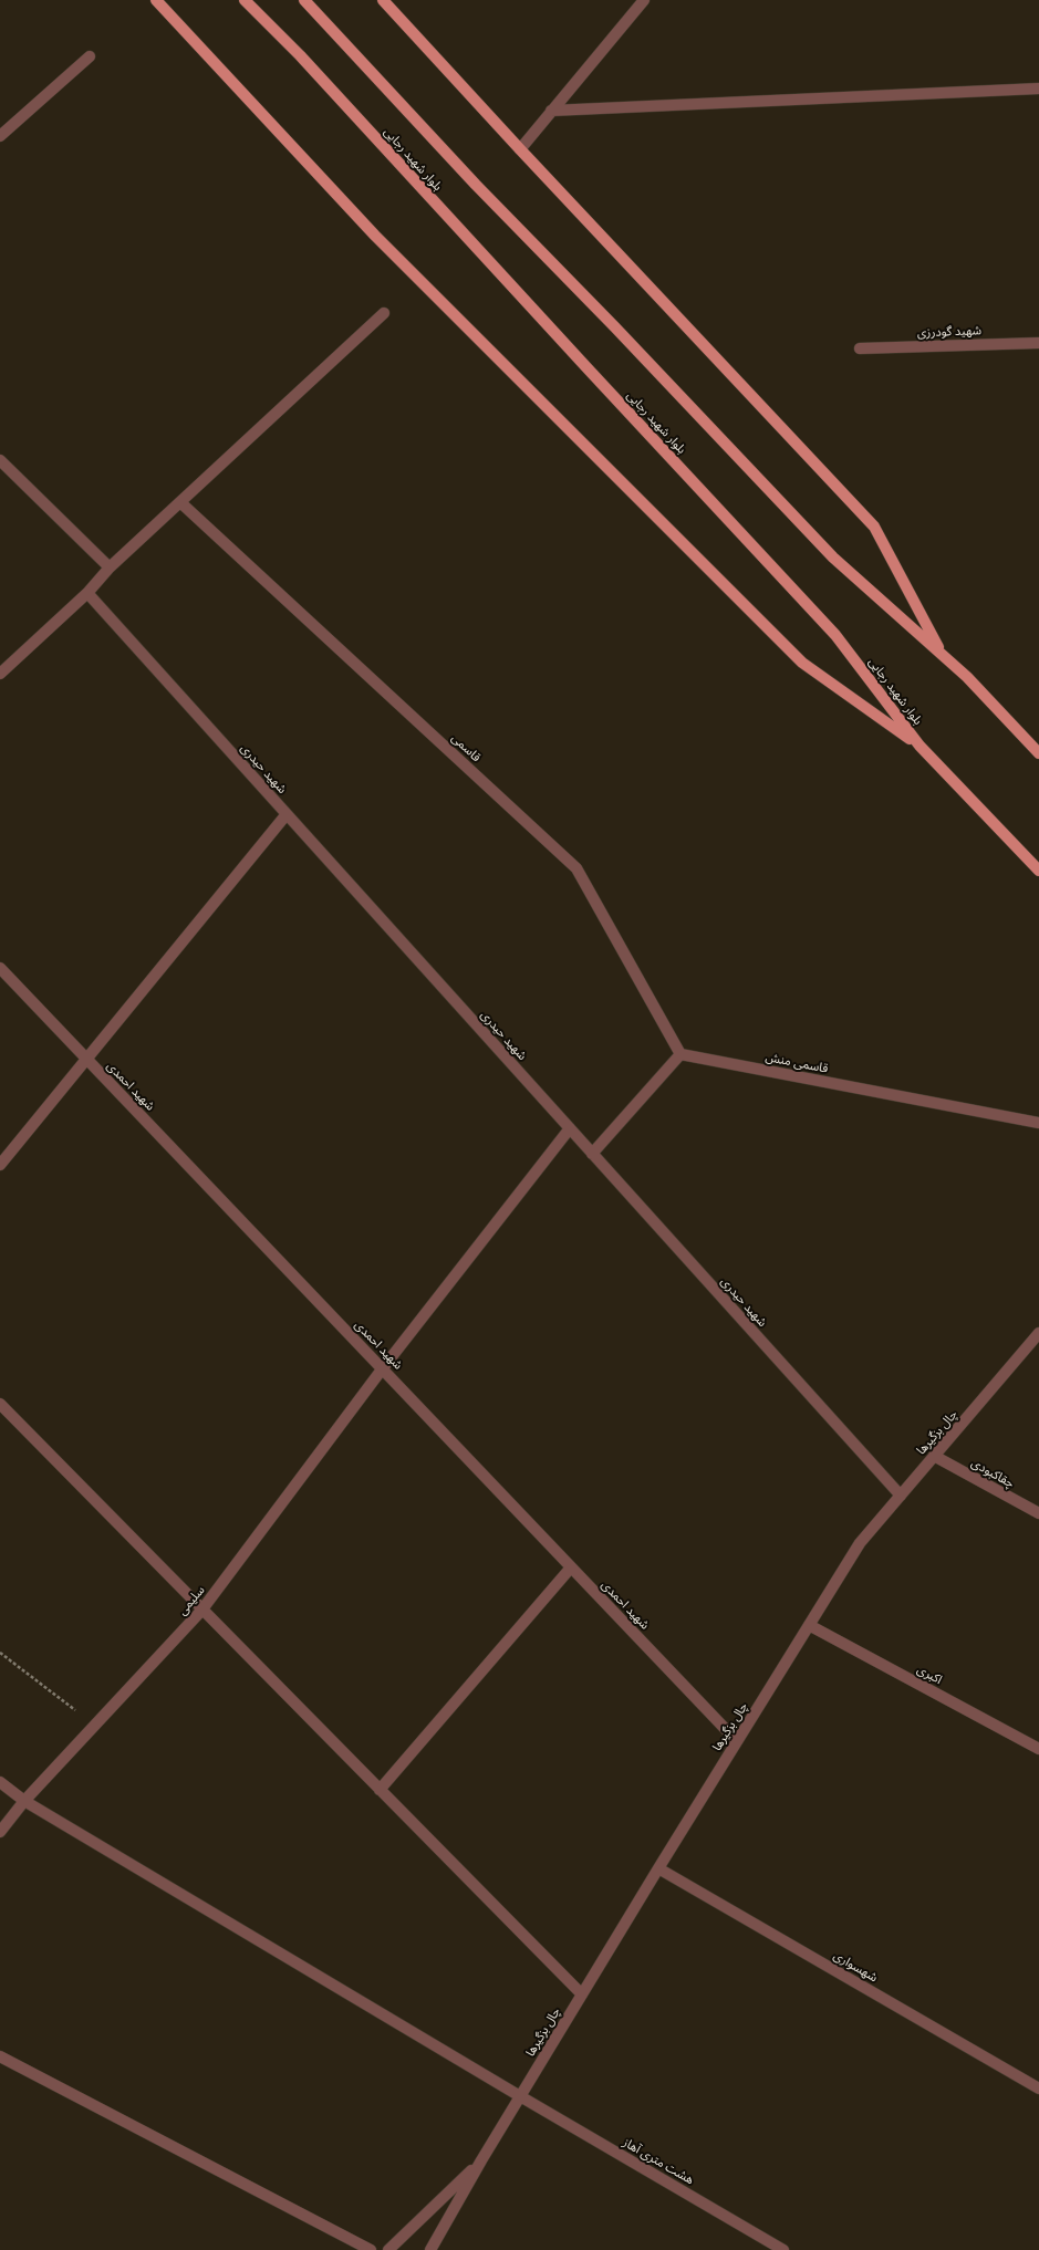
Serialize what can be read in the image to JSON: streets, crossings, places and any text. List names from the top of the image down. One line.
{"streets":{"main road":["بلوار شهید رجایی"],"street":["شهید گودرزی","قاسمی","شهید حیدری","قاسمی منش","شهید احمدی","چال بزگیرها","چقاکبودی","سلیمی","اکبری","شهسواری","هشت متری آهاز"]},"crossings":[["قاسمی","قاسمی منش"],["شهید حیدری","چال بزگیرها"],["شهید حیدری","سلیمی"],["شهید احمدی","چال بزگیرها"],["شهید احمدی","سلیمی"],["چال بزگیرها","چقاکبودی"],["چال بزگیرها","اکبری"],["چال بزگیرها","شهسواری"],["چال بزگیرها","هشت متری آهاز"],["سلیمی","هشت متری آهاز"]]}
